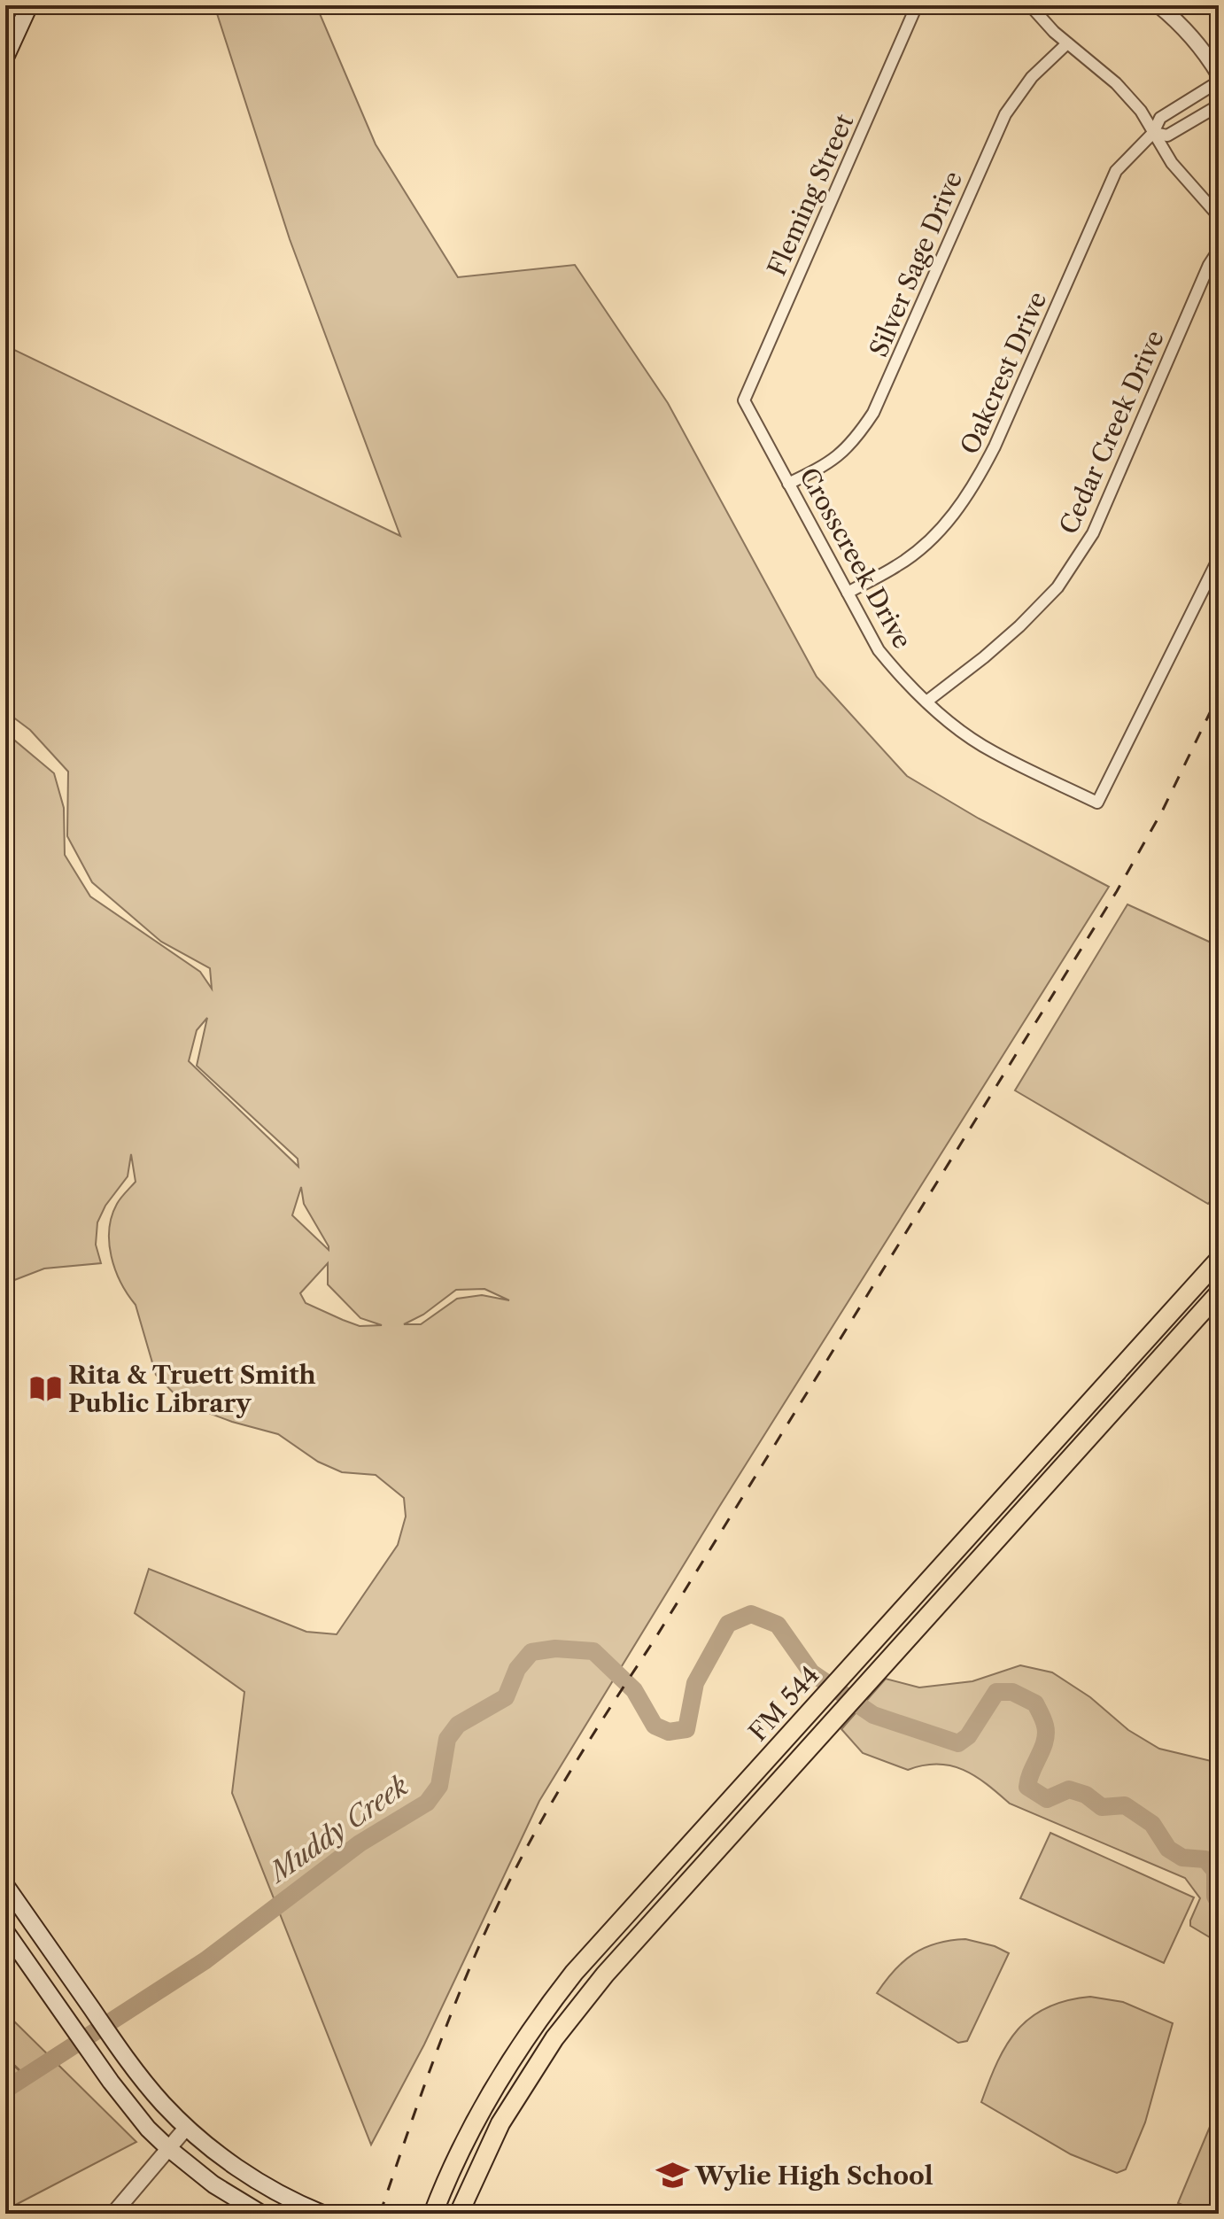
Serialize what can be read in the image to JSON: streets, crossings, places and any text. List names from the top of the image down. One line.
{"streets":{"main road":["FM 544"],"street":["Fleming Street","Silver Sage Drive","Oakcrest Drive","Cedar Creek Drive","Crosscreek Drive"]},"crossings":[["Fleming Street","Crosscreek Drive"],["Silver Sage Drive","Crosscreek Drive"],["Oakcrest Drive","Crosscreek Drive"],["Cedar Creek Drive","Crosscreek Drive"]],"water":["Muddy Creek"],"places":{"library":["Rita & Truett Smith Public Library"],"school or university":["Wylie High School"]}}
